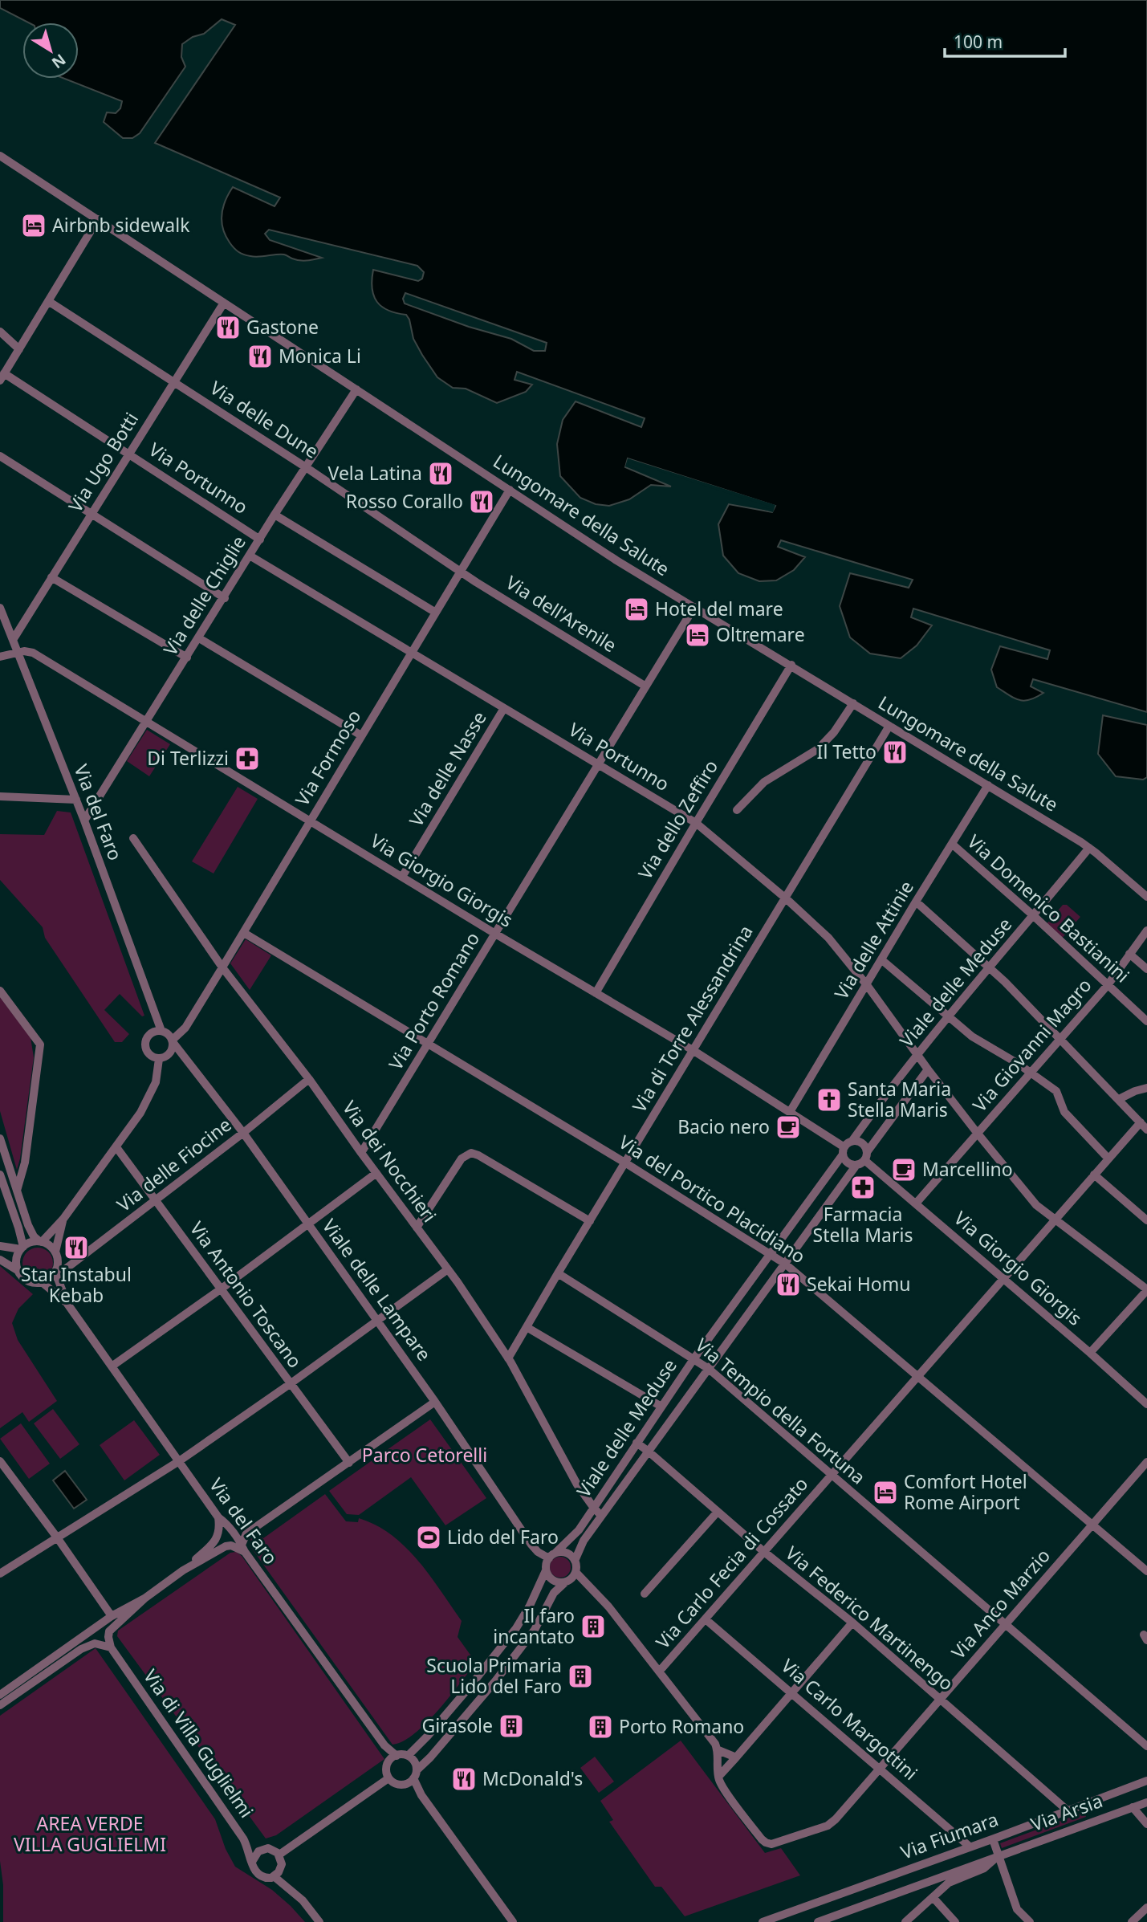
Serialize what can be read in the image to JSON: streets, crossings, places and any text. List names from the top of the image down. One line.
{"streets":{"street":["Via delle Dune","Via Ugo Botti","Via Portunno","Lungomare della Salute","Via delle Chiglie","Via dell'Arenile","Via Formoso","Via delle Nasse","Via del Faro","Via dello Zeffiro","Via Giorgio Giorgis","Via Domenico Bastianini","Via delle Attinie","Viale delle Meduse","Via Porto Romano","Via di Torre Alessandrina","Via Giovanni Magro","Via dei Nocchieri","Via delle Fiocine","Via del Portico Placidiano","Viale delle Lampare","Via Antonio Toscano","Via Tempio della Fortuna","Via Carlo Fecia di Cossato","Via Anco Marzio","Via Federico Martinengo","Via Carlo Margottini","Via di Villa Guglielmi","Via Arsia","Via Fiumara"]},"crossings":[["Via delle Dune","Via Ugo Botti"],["Via delle Dune","Via delle Chiglie"],["Via delle Dune","Via dell'Arenile"],["Via delle Dune","Via Formoso"],["Via Ugo Botti","Via Portunno"],["Via Ugo Botti","Lungomare della Salute"],["Via Ugo Botti","Via del Faro"],["Via Portunno","Via delle Chiglie"],["Via Portunno","Via Formoso"],["Via Portunno","Via delle Nasse"],["Via Portunno","Via dello Zeffiro"],["Via Portunno","Via delle Attinie"],["Via Portunno","Viale delle Meduse"],["Via Portunno","Via Porto Romano"],["Via Portunno","Via di Torre Alessandrina"],["Via Portunno","Via Giovanni Magro"],["Via Portunno","Via Carlo Fecia di Cossato"],["Lungomare della Salute","Via delle Chiglie"],["Lungomare della Salute","Via Formoso"],["Lungomare della Salute","Via dello Zeffiro"],["Lungomare della Salute","Via delle Attinie"],["Lungomare della Salute","Viale delle Meduse"],["Lungomare della Salute","Via Porto Romano"],["Lungomare della Salute","Via di Torre Alessandrina"],["Via delle Chiglie","Via del Faro"],["Via delle Chiglie","Via Giorgio Giorgis"],["Via dell'Arenile","Via Formoso"],["Via dell'Arenile","Via Porto Romano"],["Via Formoso","Via del Faro"],["Via Formoso","Via Giorgio Giorgis"],["Via Formoso","Via dei Nocchieri"],["Via Formoso","Via del Portico Placidiano"],["Via Formoso","Viale delle Lampare"],["Via delle Nasse","Via Giorgio Giorgis"],["Via del Faro","Via Giorgio Giorgis"],["Via del Faro","Via delle Fiocine"],["Via del Faro","Viale delle Lampare"],["Via dello Zeffiro","Via Giorgio Giorgis"],["Via Giorgio Giorgis","Via delle Attinie"],["Via Giorgio Giorgis","Viale delle Meduse"],["Via Giorgio Giorgis","Via Porto Romano"],["Via Giorgio Giorgis","Via di Torre Alessandrina"],["Via Giorgio Giorgis","Via Giovanni Magro"],["Via Giorgio Giorgis","Via Carlo Fecia di Cossato"],["Via Domenico Bastianini","Via delle Attinie"],["Via Domenico Bastianini","Viale delle Meduse"],["Via Domenico Bastianini","Via Giovanni Magro"],["Viale delle Meduse","Via dei Nocchieri"],["Viale delle Meduse","Via del Portico Placidiano"],["Viale delle Meduse","Viale delle Lampare"],["Viale delle Meduse","Via Tempio della Fortuna"],["Viale delle Meduse","Via Federico Martinengo"],["Via Porto Romano","Via dei Nocchieri"],["Via Porto Romano","Via del Portico Placidiano"],["Via di Torre Alessandrina","Via dei Nocchieri"],["Via di Torre Alessandrina","Via del Portico Placidiano"],["Via di Torre Alessandrina","Via Tempio della Fortuna"],["Via dei Nocchieri","Via delle Fiocine"],["Via delle Fiocine","Viale delle Lampare"],["Via delle Fiocine","Via Antonio Toscano"],["Via del Portico Placidiano","Via Carlo Fecia di Cossato"],["Via del Portico Placidiano","Via Anco Marzio"],["Via Tempio della Fortuna","Via Carlo Fecia di Cossato"],["Via Tempio della Fortuna","Via Anco Marzio"],["Via Carlo Fecia di Cossato","Via Federico Martinengo"],["Via Carlo Fecia di Cossato","Via Carlo Margottini"],["Via Anco Marzio","Via Federico Martinengo"],["Via Anco Marzio","Via Carlo Margottini"],["Via Federico Martinengo","Via Fiumara"],["Via Carlo Margottini","Via Fiumara"]],"parks":["Parco Cetorelli","AREA VERDE VILLA GUGLIELMI"],"places":{"hotel":["Airbnb sidewalk","Hotel del mare","Oltremare","Comfort Hotel Rome Airport"],"restaurant":["Gastone","Monica Li","Vela Latina","Rosso Corallo","Il Tetto","Star Instabul Kebab","Sekai Homu","McDonald's"],"pharmacy":["Di Terlizzi","Farmacia Stella Maris"],"church":["Santa Maria Stella Maris"],"cafe":["Bacio nero","Marcellino"],"sports":["Lido del Faro"],"building":["Il faro incantato","Scuola Primaria Lido del Faro","Girasole","Porto Romano"]},"scale_bar":"100 m","north":"bottom right"}
